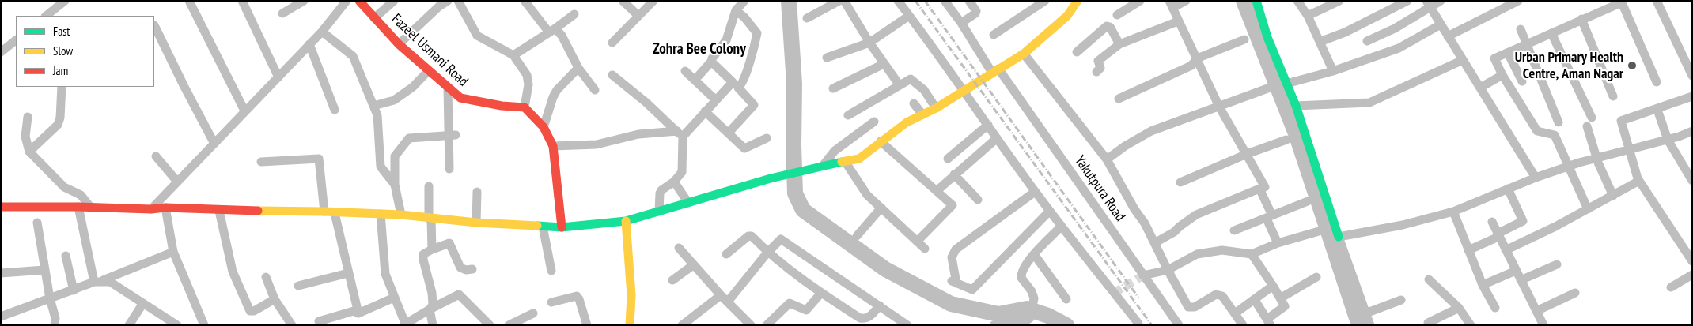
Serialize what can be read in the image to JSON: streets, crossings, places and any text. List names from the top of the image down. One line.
{"streets":{"main road":["Fazeel Usmani Road"],"street":["Yakutpura Road"]},"districts":["Zohra Bee Colony"],"places":["Urban Primary Health Centre, Aman Nagar"],"legend":["Fast","Slow","Jam"]}
